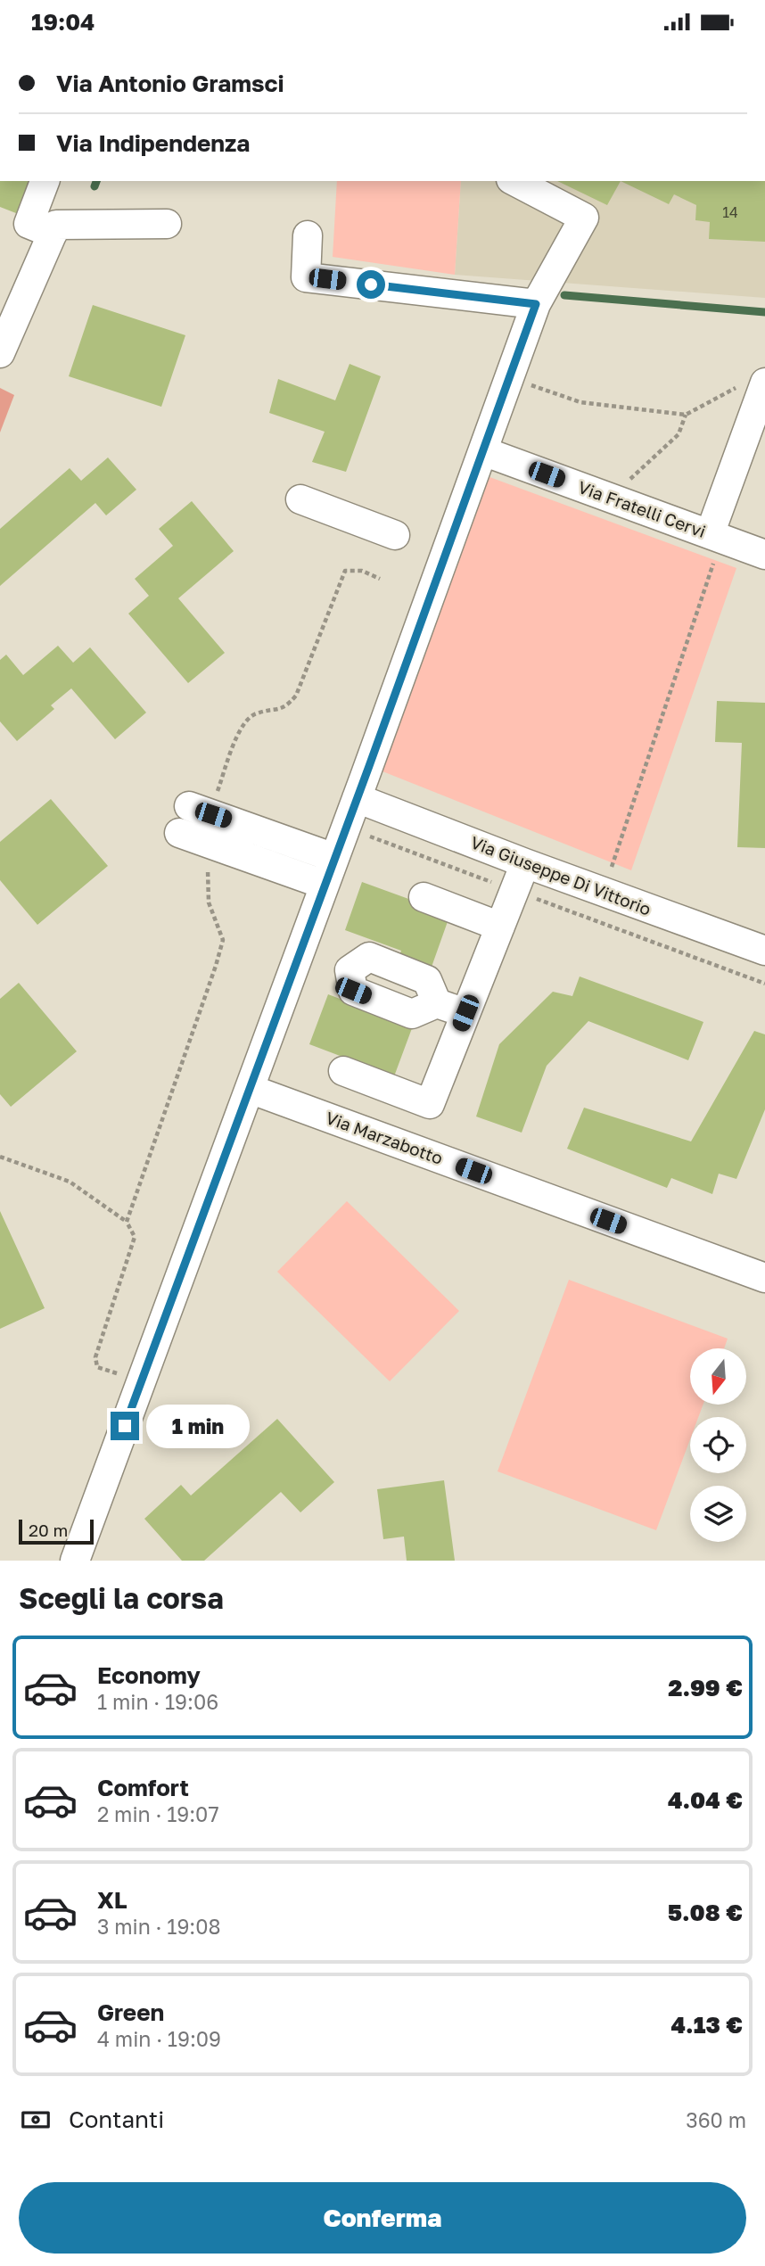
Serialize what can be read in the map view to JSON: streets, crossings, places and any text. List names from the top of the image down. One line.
{"streets":{"street":["Via Fratelli Cervi","Via Giuseppe Di Vittorio","Via Marzabotto"]},"house_numbers":["14"],"scale_bar":"20 m","north":"bottom","page":{"status":"19:04","banner":["Via Antonio Gramsci","Via Indipendenza"],"bubble":"1 min","scale":"20 m","heading":"Scegli la corsa","list":[{"name":"Economy","note":"1 min · 19:06","value":"2.99 €"},{"name":"Comfort","note":"2 min · 19:07","value":"4.04 €"},{"name":"XL","note":"3 min · 19:08","value":"5.08 €"},{"name":"Green","note":"4 min · 19:09","value":"4.13 €"}],"pay":["Contanti","360 m"],"buttons":"Conferma"}}
